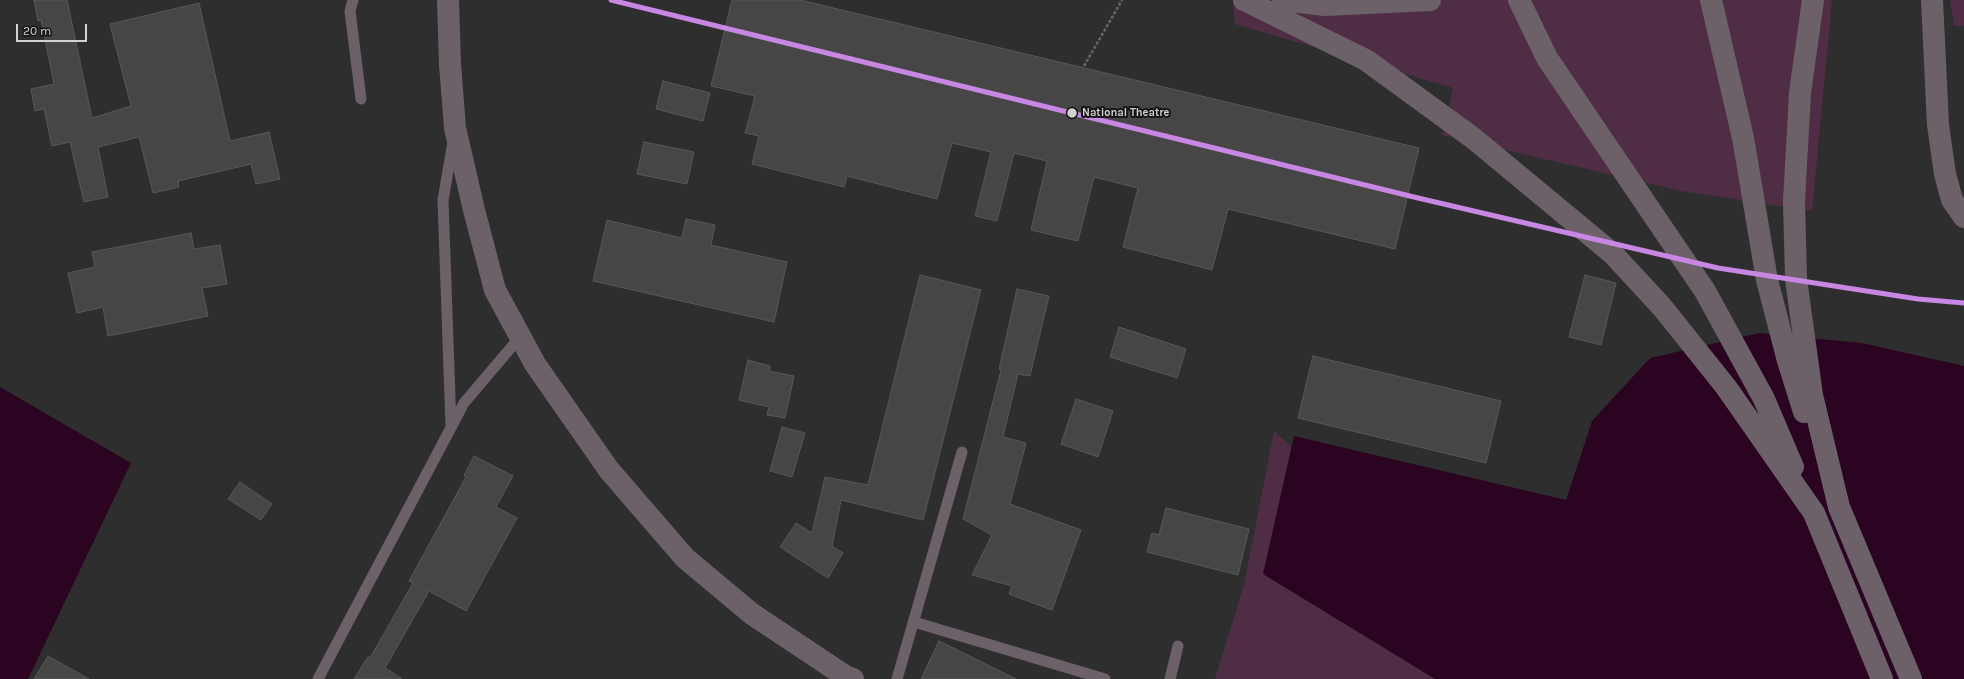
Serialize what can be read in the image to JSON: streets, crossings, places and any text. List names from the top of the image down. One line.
{"places":["National Theatre"],"scale_bar":"20 m"}
